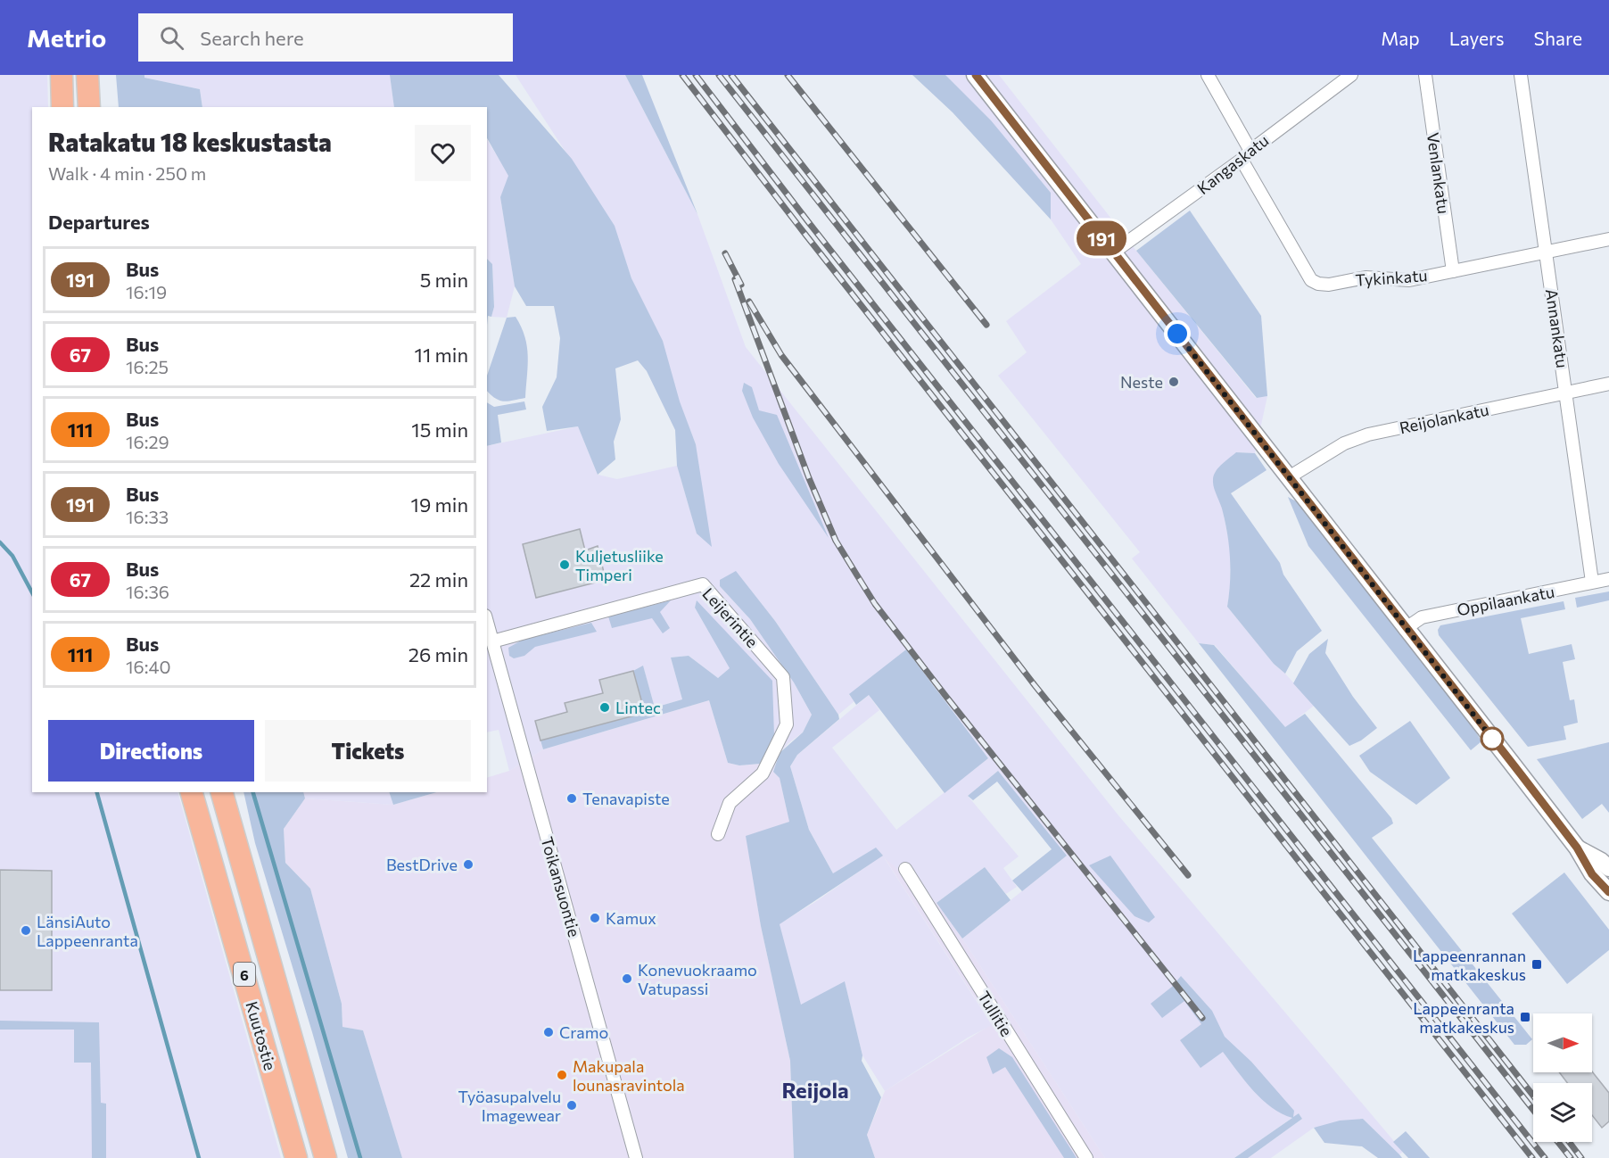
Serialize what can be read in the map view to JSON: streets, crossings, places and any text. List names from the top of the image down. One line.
{"streets":{"highway":["6","Kuutostie"],"street":["Kangaskatu","Venlankatu","Tykinkatu","Annankatu","Reijolankatu","Oppilaankatu","Leijerintie","Toikansuontie","Tullitie"]},"crossings":[["Kangaskatu","Tykinkatu"],["Venlankatu","Tykinkatu"],["Tykinkatu","Annankatu"],["Annankatu","Reijolankatu"],["Annankatu","Oppilaankatu"],["Leijerintie","Toikansuontie"]],"districts":["Reijola"],"places":{"other":["Neste","Kuljetusliike Timperi","Lintec","Tenavapiste","BestDrive","Kamux","LänsiAuto Lappeenranta","Konevuokraamo Vatupassi","Cramo","Makupala lounasravintola","Työasupalvelu Imagewear"],"transit":["Lappeenrannan matkakeskus","Lappeenranta matkakeskus"]},"lines":["bus line 191"],"north":"right","page":{"header":"Metrio","search":"Search here","nav":["Map","Layers","Share"],"on_map":"191","heading":[["Ratakatu 18 keskustasta","Walk · 4 min · 250 m"],"Departures"],"list":[{"mark":"191","name":"Bus","note":"16:19","value":"5 min"},{"mark":"67","name":"Bus","note":"16:25","value":"11 min"},{"mark":"111","name":"Bus","note":"16:29","value":"15 min"},{"mark":"191","name":"Bus","note":"16:33","value":"19 min"},{"mark":"67","name":"Bus","note":"16:36","value":"22 min"},{"mark":"111","name":"Bus","note":"16:40","value":"26 min"}],"buttons":["Directions","Tickets"]}}
